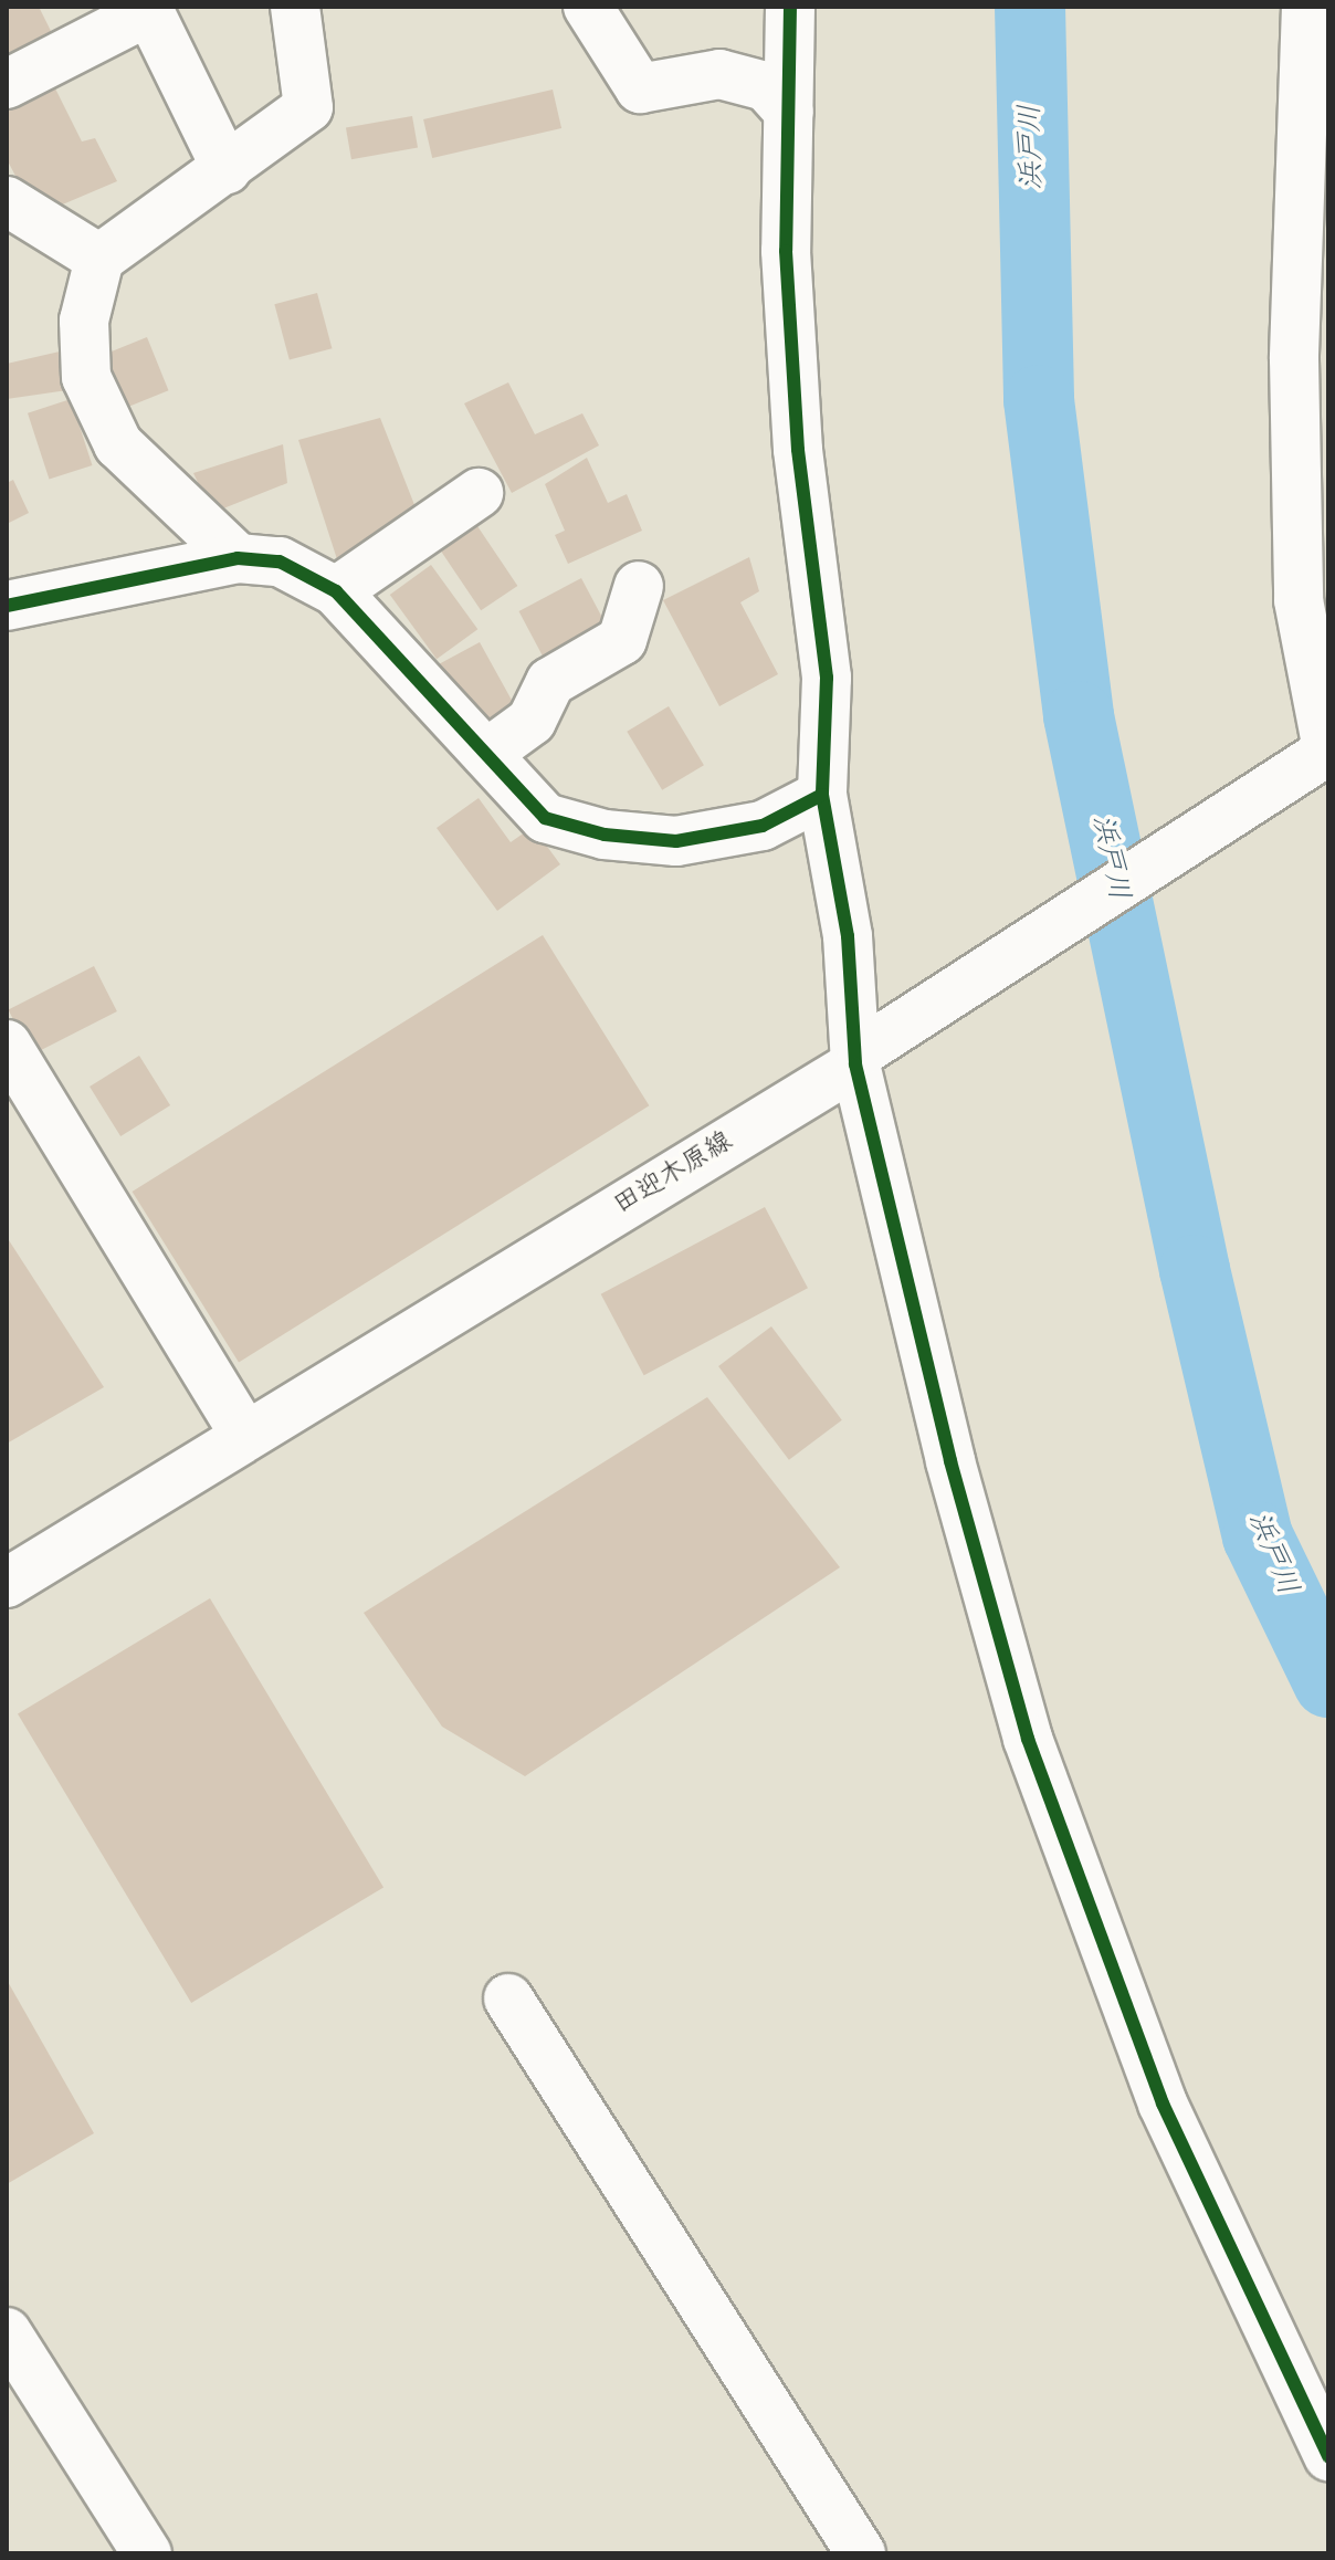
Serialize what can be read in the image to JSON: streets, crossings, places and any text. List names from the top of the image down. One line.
{"streets":{"street":["田迎木原線"]},"water":["浜戸川"]}
